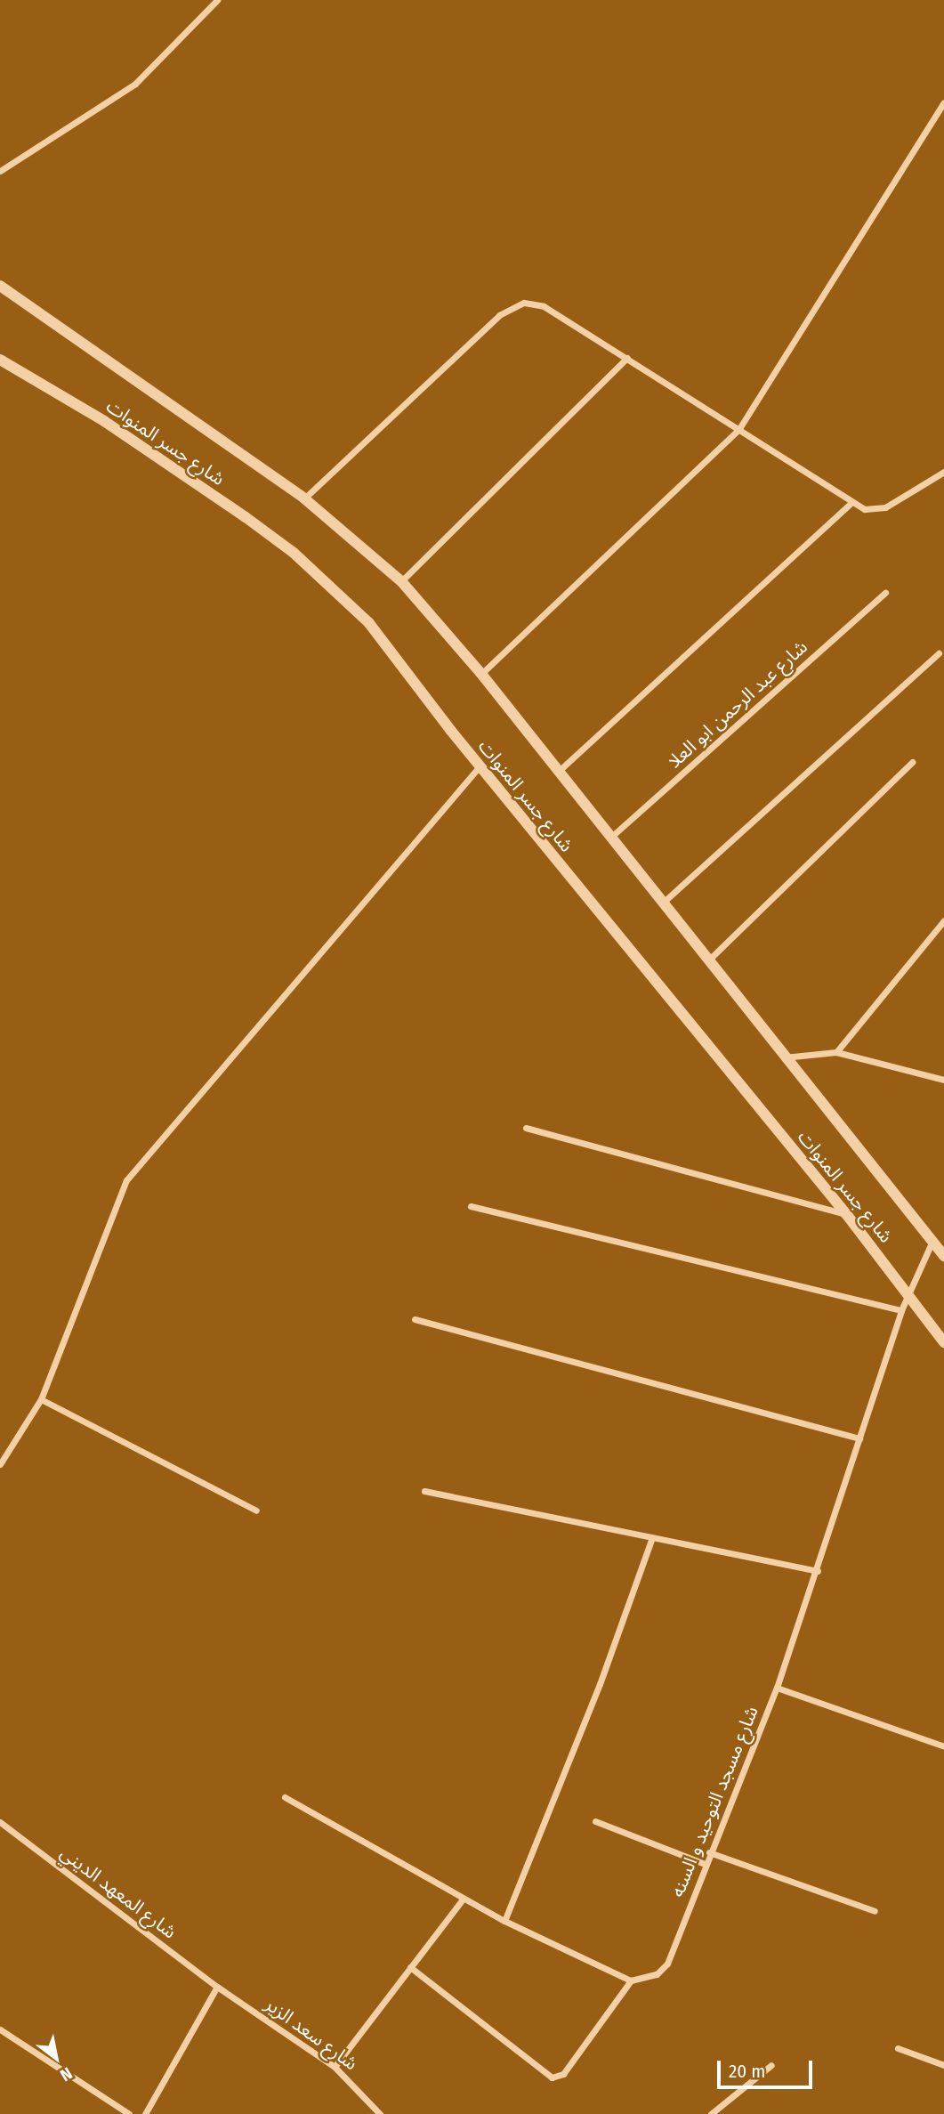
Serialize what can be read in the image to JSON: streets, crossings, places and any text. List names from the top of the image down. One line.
{"streets":{"street":["شارع جسر المنوات","شارع عبد الرحمن ابو العلا","شارع مسجد التوحيد و السنه","شارع المعهد الديني","شارع سعد الزير"]},"crossings":[["شارع جسر المنوات","شارع عبد الرحمن ابو العلا"],["شارع جسر المنوات","شارع مسجد التوحيد و السنه"],["شارع المعهد الديني","شارع سعد الزير"]],"scale_bar":"20 m","north":"bottom right"}
